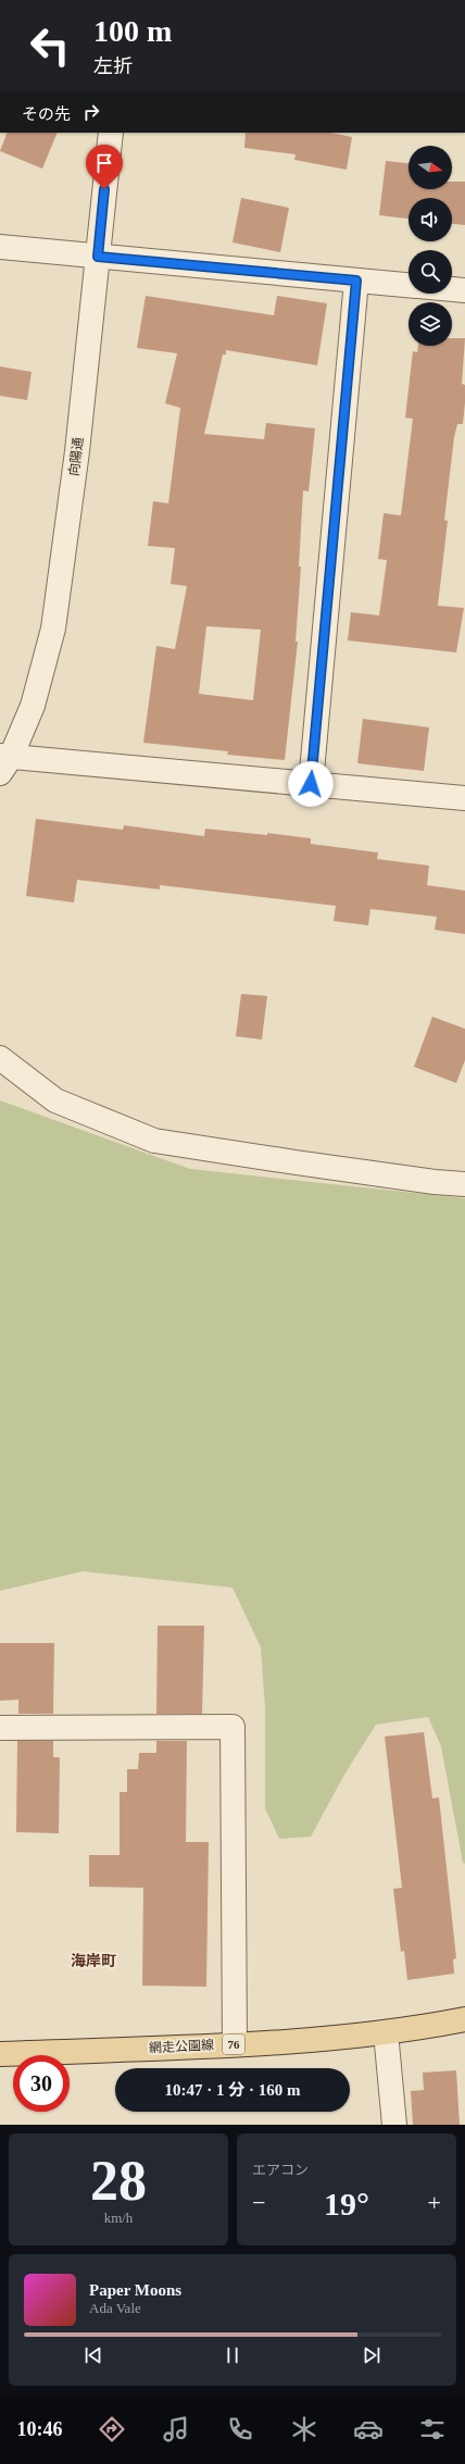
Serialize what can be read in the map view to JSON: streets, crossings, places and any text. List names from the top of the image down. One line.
{"streets":{"main road":["76","網走公園線"],"street":["向陽通"]},"districts":["海岸町"],"north":"right","page":{"turn":["100 m","左折"],"then":"その先","limit":"30","trip":"10:47 · 1 分 · 160 m","tile":[["28","km/h"],"エアコン"],"heat":["−","19°","+"],"song":["Paper Moons","Ada Vale"],"tabs":"10:46"}}
